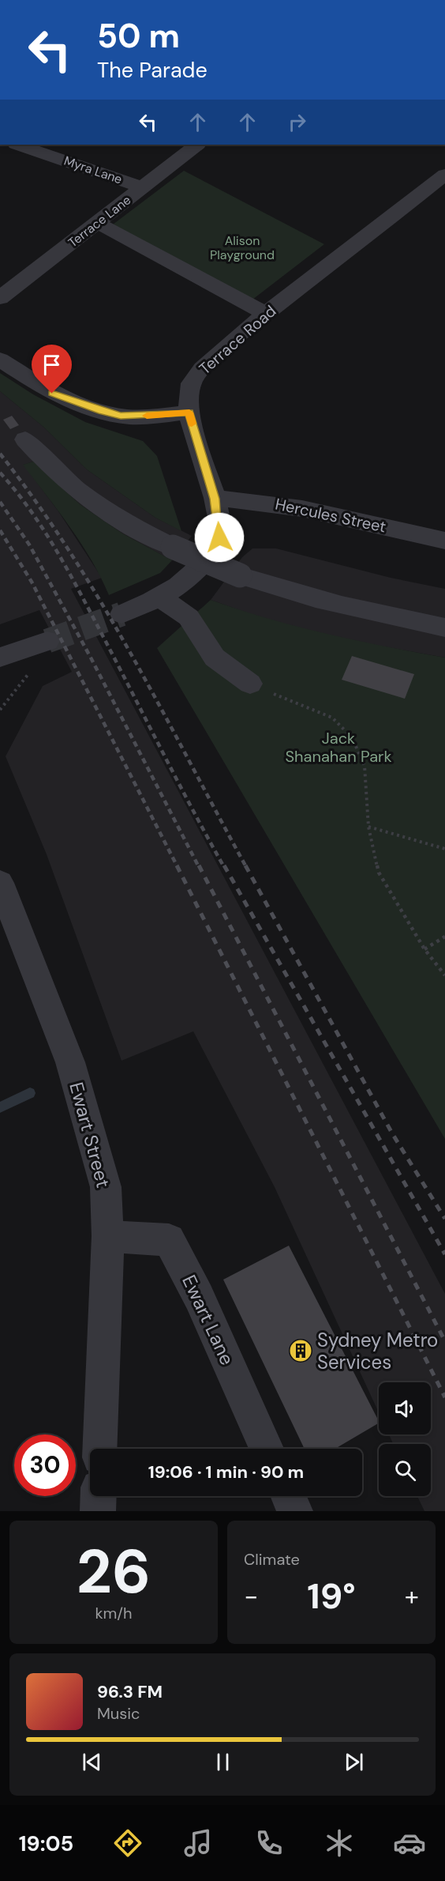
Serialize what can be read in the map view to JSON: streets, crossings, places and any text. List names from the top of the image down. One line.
{"streets":{"street":["Myra Lane","Terrace Lane","Terrace Road","Hercules Street","Ewart Street","Ewart Lane"]},"crossings":[["Myra Lane","Terrace Lane"],["Terrace Road","Hercules Street"],["Ewart Street","Ewart Lane"]],"parks":["Alison Playground","Jack Shanahan Park"],"places":{"building":["Sydney Metro Services"]},"page":{"turn":["50 m","The Parade"],"limit":"30","trip":"19:06 · 1 min · 90 m","tile":[["26","km/h"],"Climate"],"heat":["−","19°","+"],"song":["96.3 FM","Music"],"tabs":"19:05"}}
